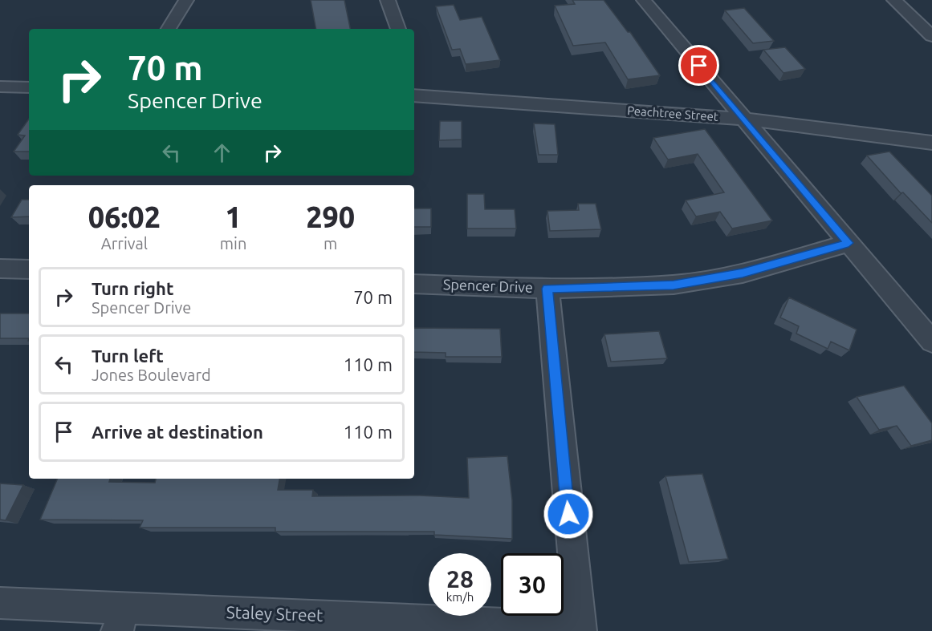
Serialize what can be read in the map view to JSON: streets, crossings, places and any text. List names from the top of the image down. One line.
{"streets":{"street":["Peachtree Street","Spencer Drive","Staley Street"]},"page":{"turn":["70 m","Spencer Drive"],"eta":["06:02","Arrival","1","min","290","m"],"list":[{"name":"Turn right","note":"Spencer Drive","value":"70 m"},{"name":"Turn left","note":"Jones Boulevard","value":"110 m"},{"name":"Arrive at destination","value":"110 m"}],"speed":"28 km/h","limit":"30"}}
